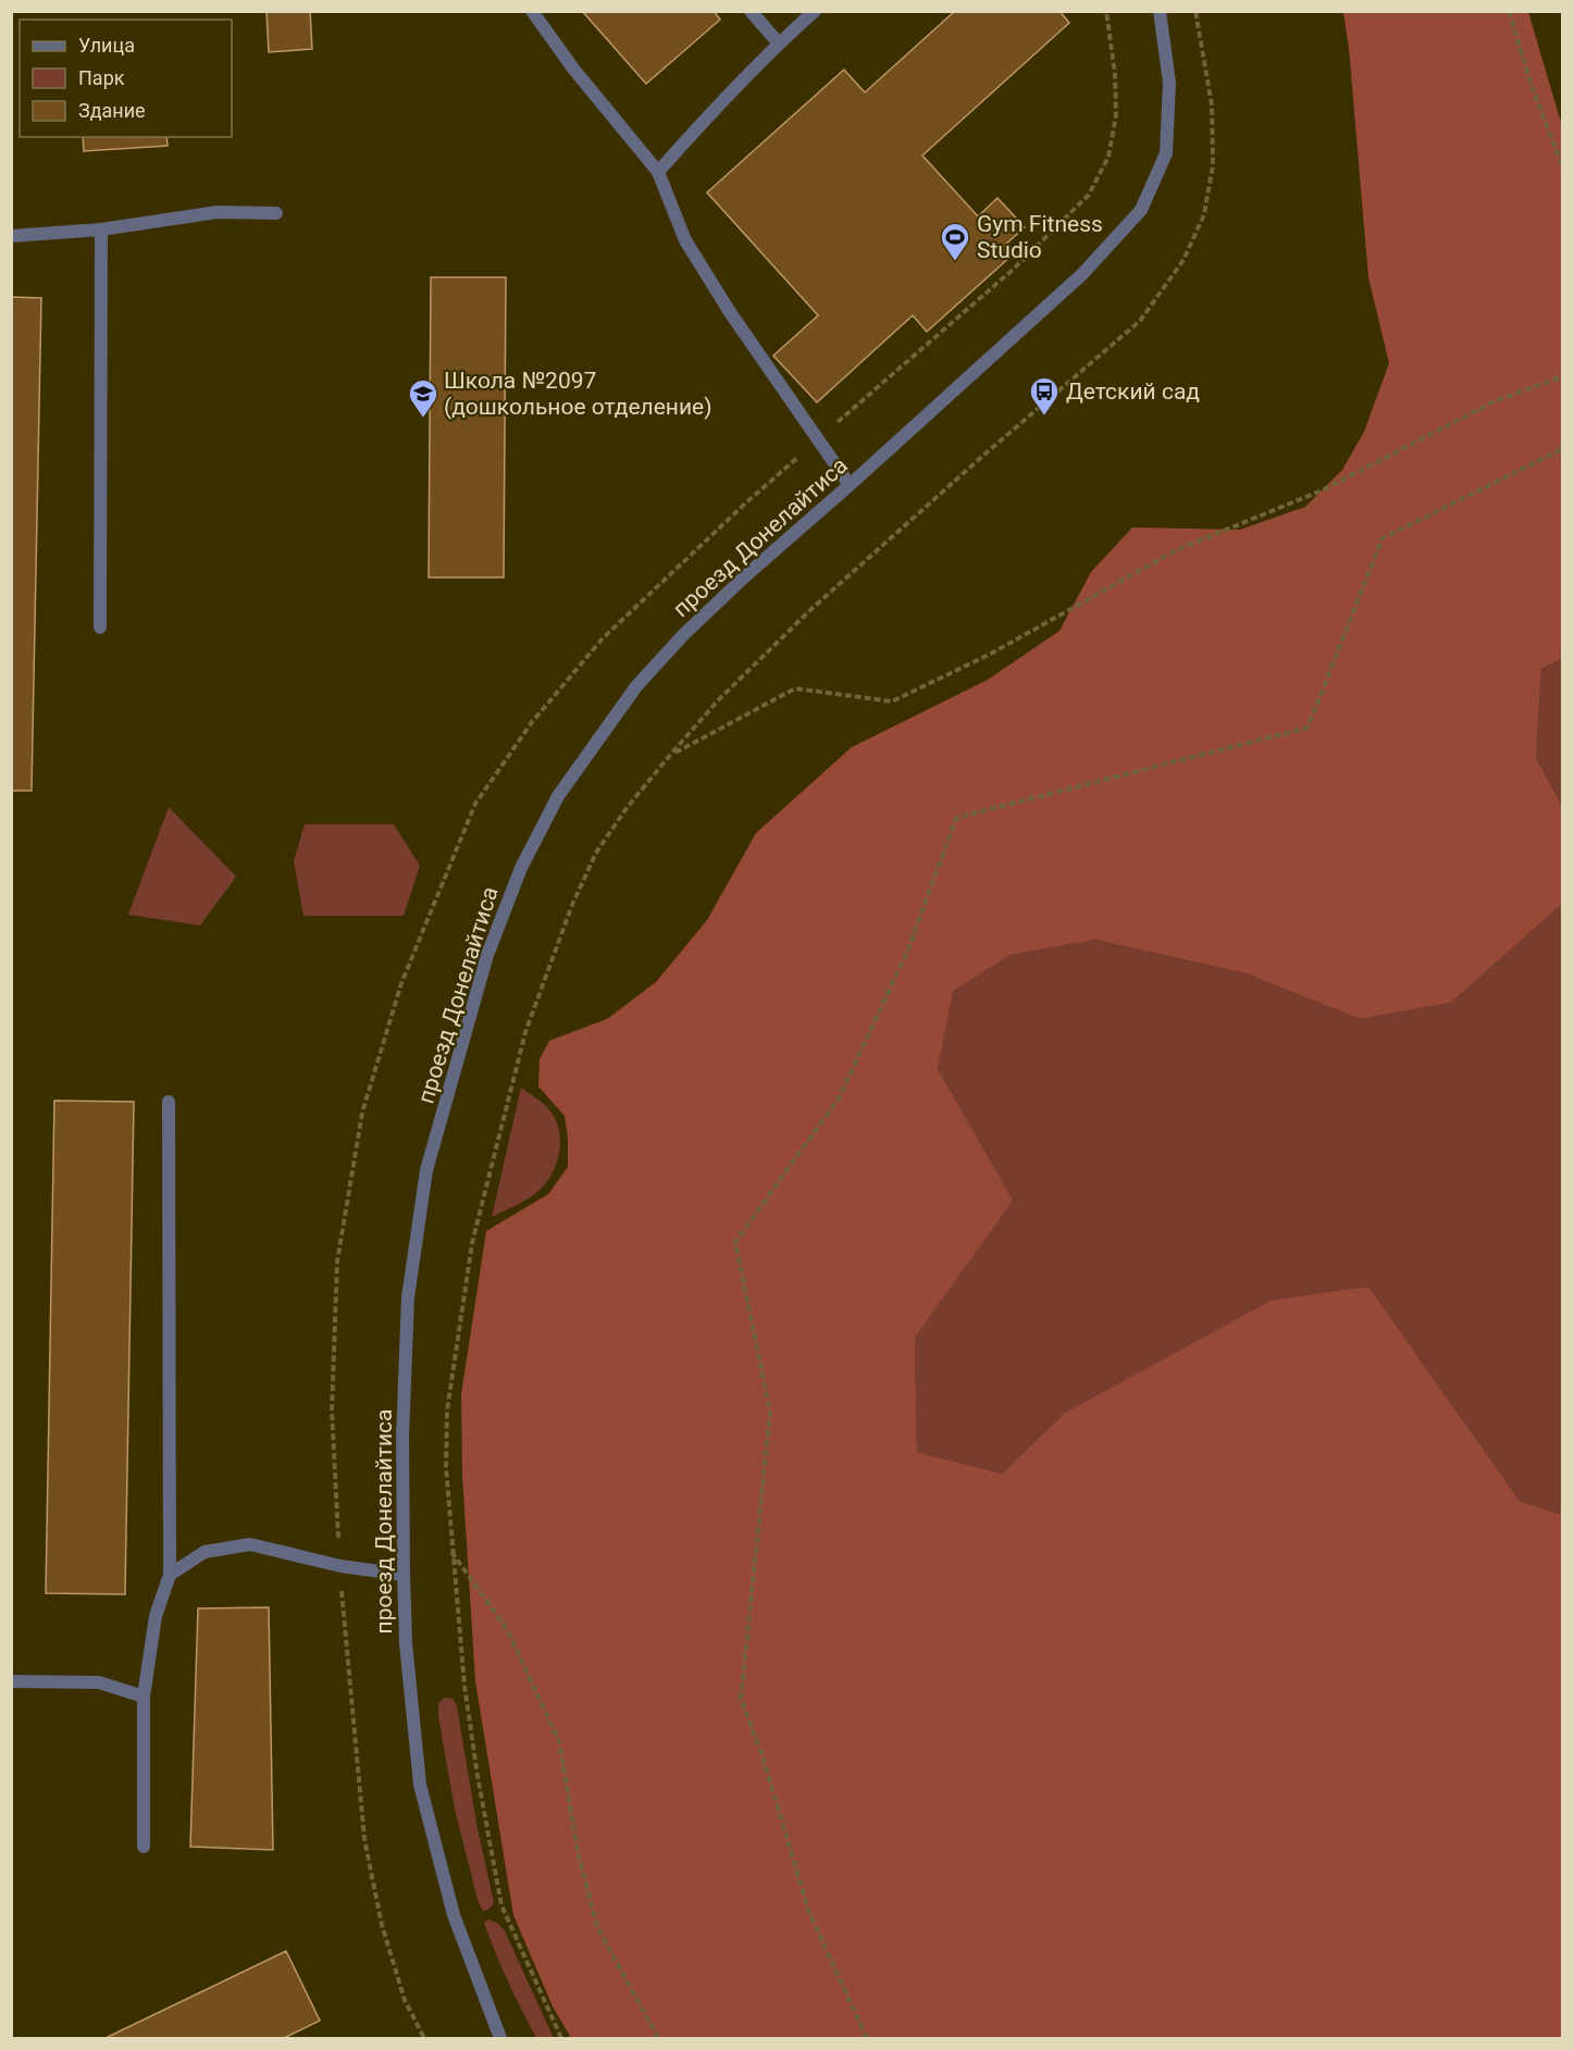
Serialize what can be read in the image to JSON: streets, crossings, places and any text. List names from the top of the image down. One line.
{"streets":{"street":["проезд Донелайтиса"]},"places":{"sports":["Gym Fitness Studio"],"bus stop":["Детский сад"],"school or university":["Школа №2097 (дошкольное отделение)"]},"legend":["Улица","Парк","Здание"]}
